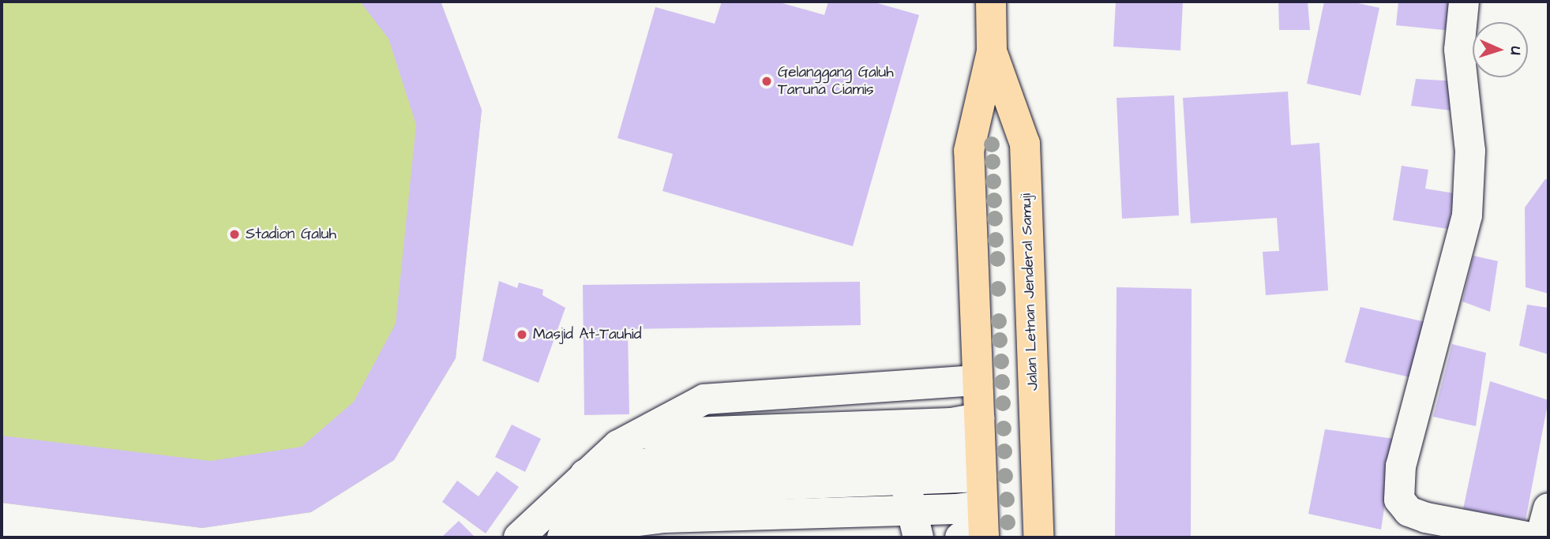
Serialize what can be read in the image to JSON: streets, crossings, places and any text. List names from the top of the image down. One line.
{"streets":{"main road":["Jalan Letnan Jenderal Samuji"]},"places":["Gelanggang Galuh Taruna Ciamis","Stadion Galuh","Masjid At-Tauhid"],"north":"right"}
